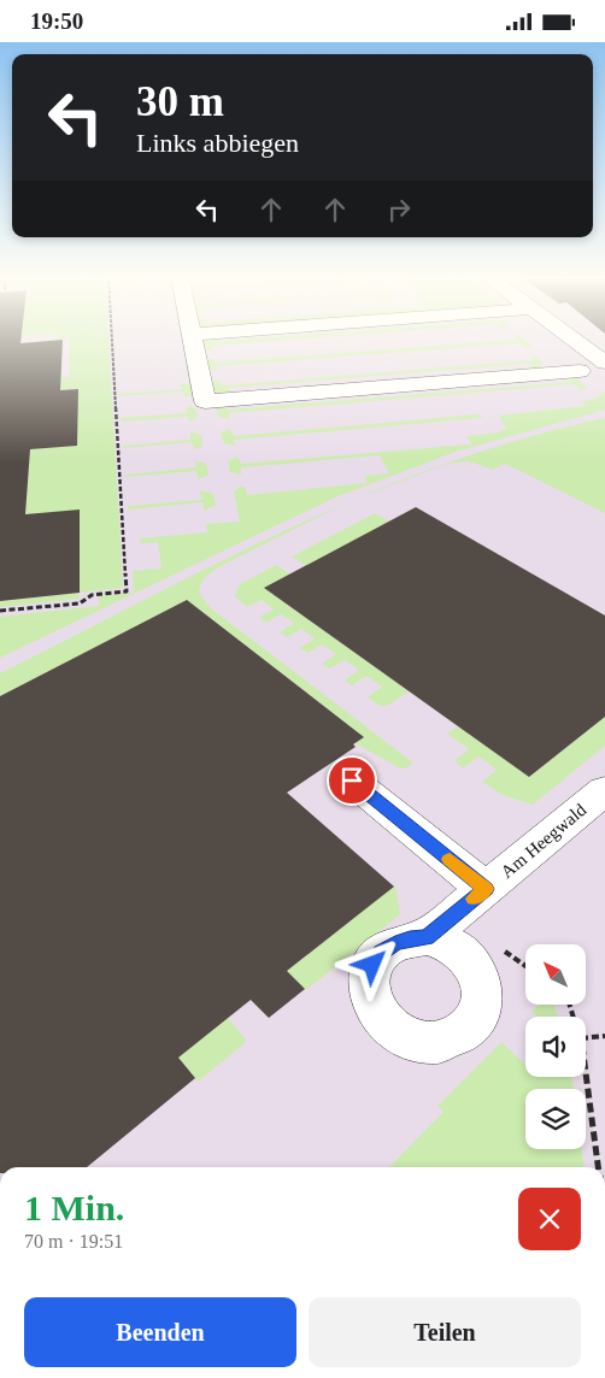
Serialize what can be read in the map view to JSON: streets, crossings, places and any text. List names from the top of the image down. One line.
{"streets":{"street":["Am Heegwald"]},"north":"top left","page":{"status":"19:50","turn":["30 m","Links abbiegen"],"heading":["1 Min.","70 m · 19:51"],"buttons":["Beenden","Teilen"]}}
